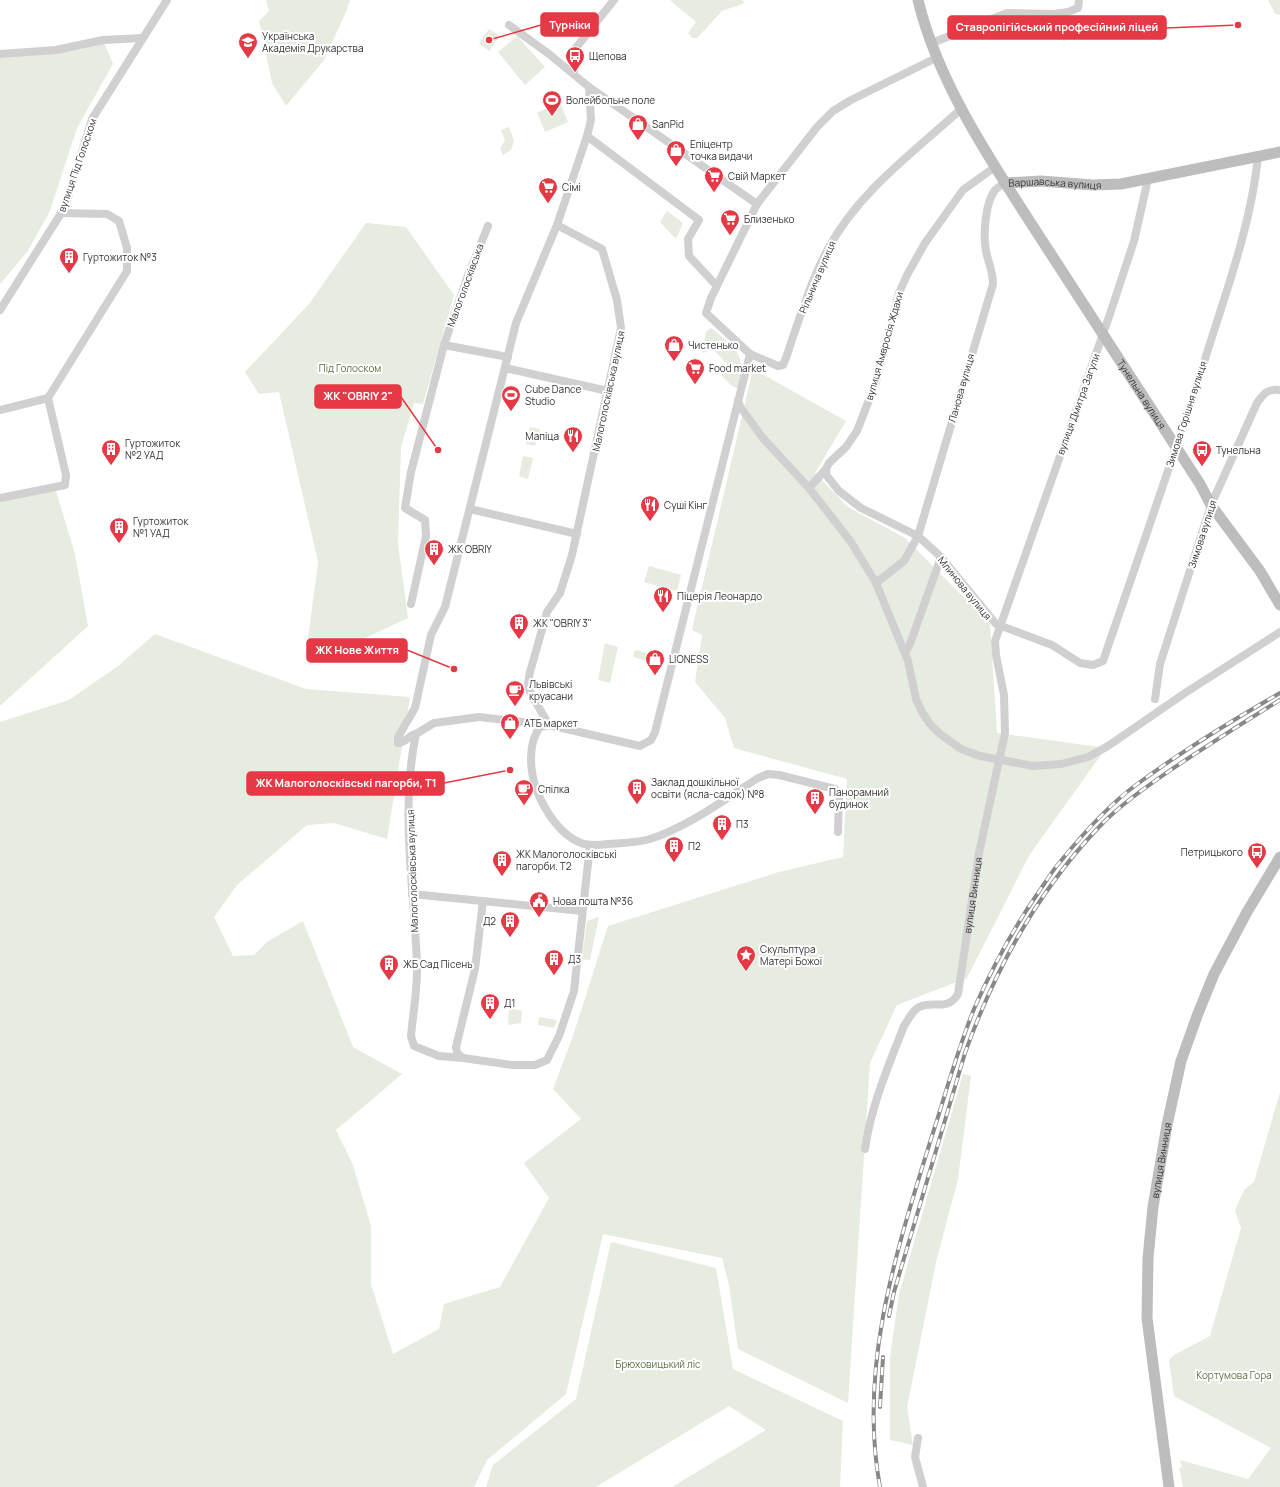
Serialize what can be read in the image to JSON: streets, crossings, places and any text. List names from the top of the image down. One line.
{"streets":{"main road":["Варшавська вулиця","Тунельна вулиця","вулиця Винниця"],"street":["вулиця Під Голоском","Рільнича вулиця","Малоголосківська","вулиця Амвросія Ждахи","Ланова вулиця","Малоголосківська вулиця","вулиця Дмитра Загули","Зимова Горішня вулиця","Зимова вулиця","Млинова вулиця"]},"crossings":[["Варшавська вулиця","Рільнича вулиця"],["Варшавська вулиця","вулиця Амвросія Ждахи"],["Варшавська вулиця","Ланова вулиця"],["Варшавська вулиця","Тунельна вулиця"],["Варшавська вулиця","вулиця Дмитра Загули"],["Варшавська вулиця","Зимова Горішня вулиця"],["вулиця Амвросія Ждахи","Млинова вулиця"],["Ланова вулиця","Тунельна вулиця"],["Ланова вулиця","Млинова вулиця"],["Тунельна вулиця","вулиця Дмитра Загули"],["Тунельна вулиця","Зимова Горішня вулиця"],["Тунельна вулиця","Зимова вулиця"],["вулиця Дмитра Загули","Млинова вулиця"],["вулиця Дмитра Загули","вулиця Винниця"],["Зимова Горішня вулиця","Млинова вулиця"],["Млинова вулиця","вулиця Винниця"]],"parks":["Під Голоском","Брюховицький ліс","Кортумова Гора"],"places":{"other":["Ставропігійський професійний ліцей","Турніки","ЖК \"OBRIY 2\"","ЖК Нове Життя","ЖК Малоголосківські пагорби, Т1"],"school or university":["Українська Академія Друкарства"],"bus stop":["Щепова","Тунельна","Петрицького"],"sports":["Волейбольне поле","Cube Dance Studio"],"shop":["SanPid","Епіцентр точка видачи","Чистенько","LIONESS","АТБ маркет"],"supermarket":["Свій Маркет","Сімі","Близенько","Food market"],"building":["Гуртожиток №3","Гуртожиток №2 УАД","Гуртожиток №1 УАД","ЖК OBRIY","ЖК \"OBRIY 3\"","Заклад дошкільної освіти (ясла-садок) №8","Панорамний будинок","П3","П2","ЖК Малоголосківські пагорби. Т2","Д2","Д3","ЖБ Сад Пісень","Д1"],"restaurant":["Мапіца","Суші Кінг","Піцерія Леонардо"],"cafe":["Львівські круасани","Спілка"],"public building":["Нова пошта №36"],"place":["Скульптура Матері Божої"]}}
